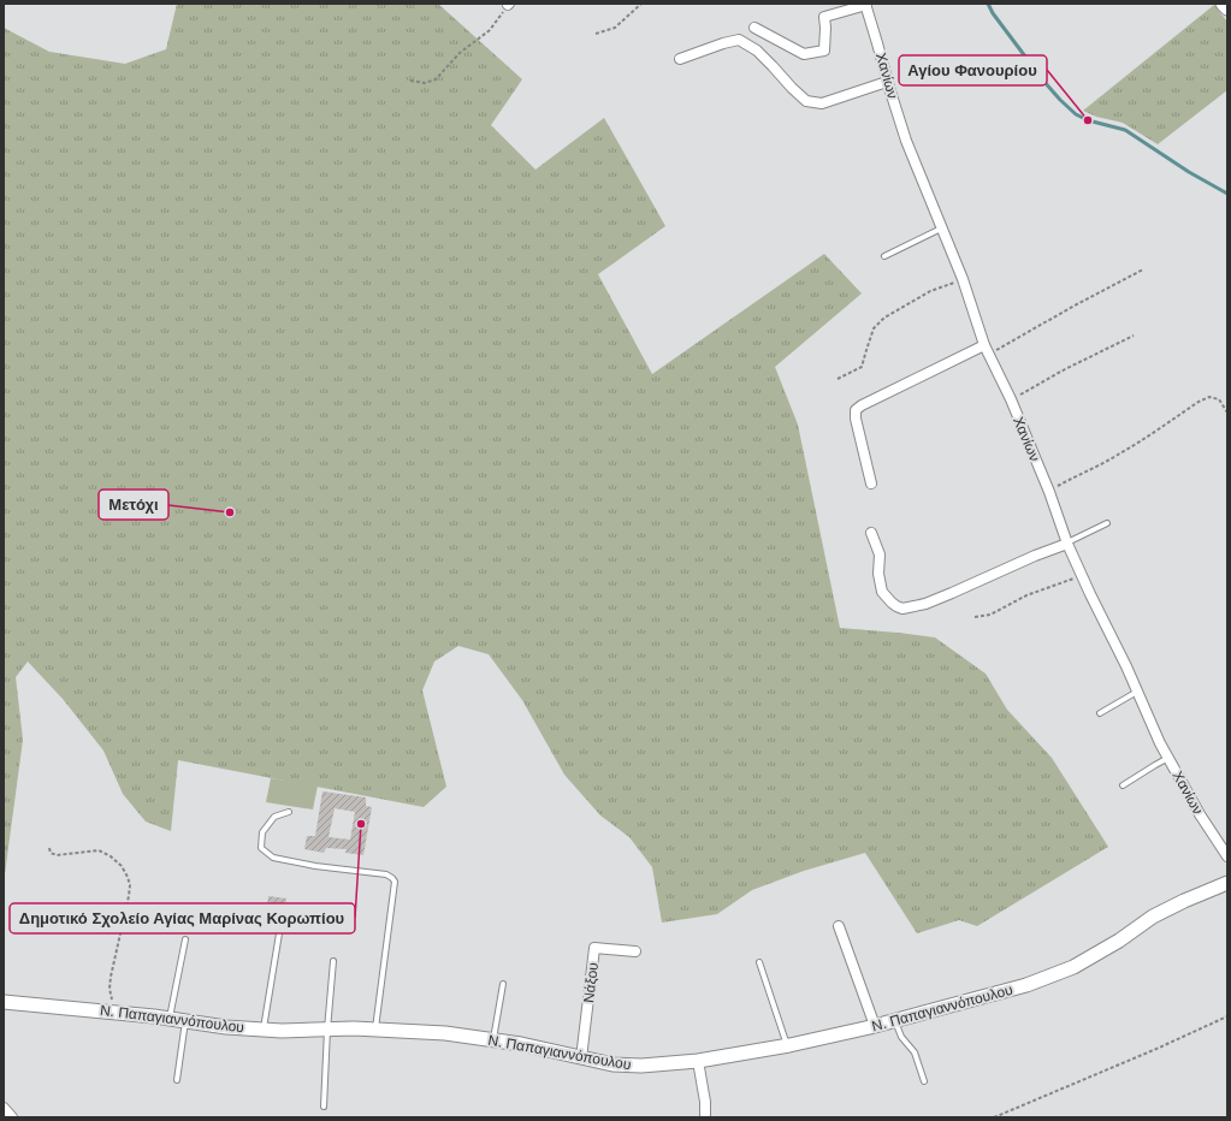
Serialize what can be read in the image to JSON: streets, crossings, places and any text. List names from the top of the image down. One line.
{"streets":{"street":["Χανίων","Νάξου","Ν. Παπαγιαννόπουλου"]},"crossings":[["Νάξου","Ν. Παπαγιαννόπουλου"]],"places":["Αγίου Φανουρίου","Μετόχι","Δημοτικό Σχολείο Αγίας Μαρίνας Κορωπίου"]}
